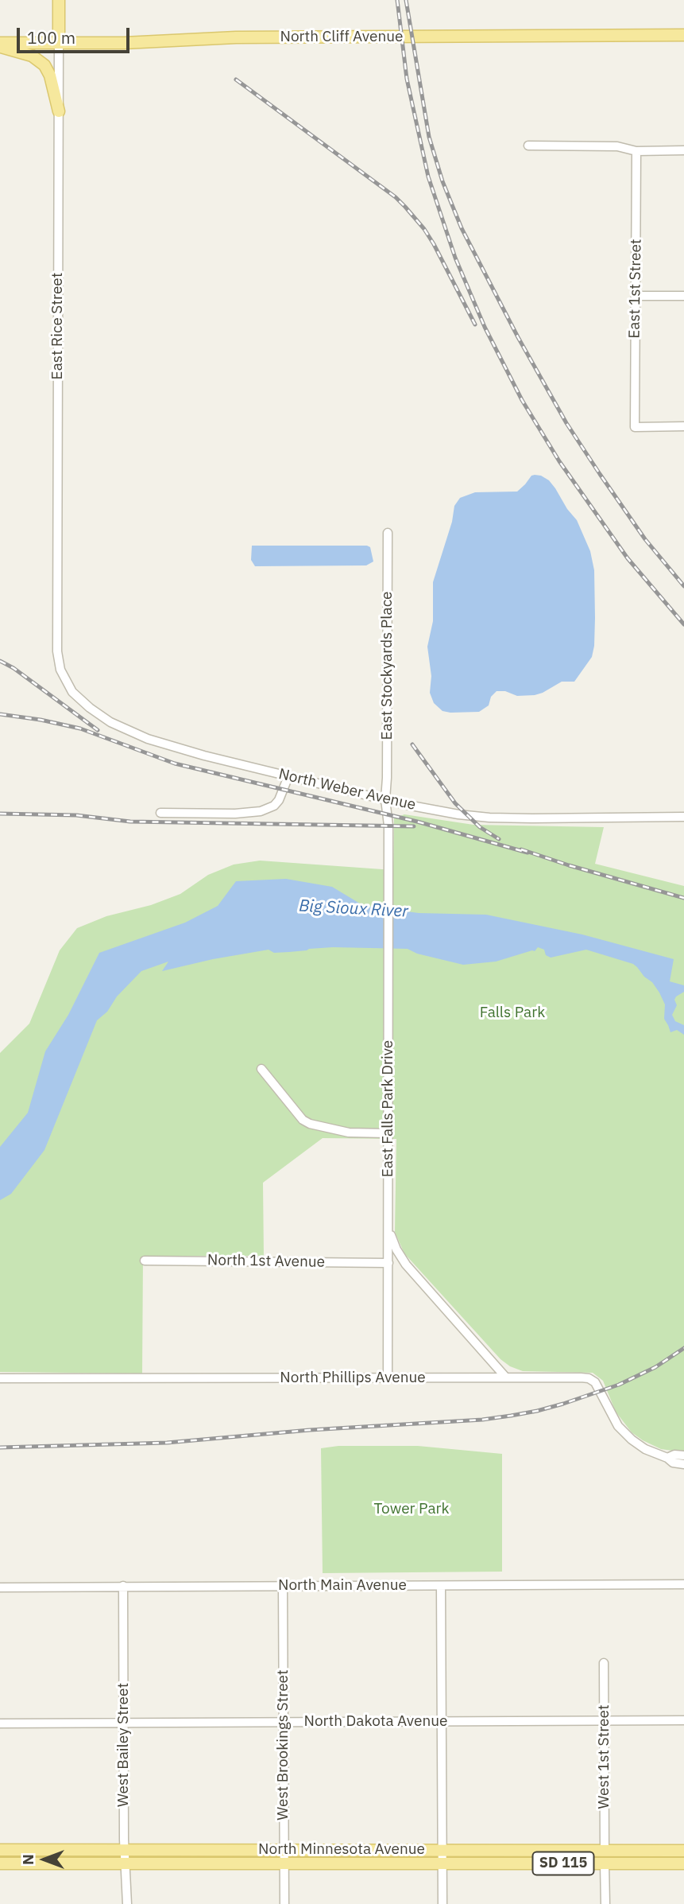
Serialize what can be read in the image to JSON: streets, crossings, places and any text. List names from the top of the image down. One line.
{"streets":{"main road":["North Cliff Avenue","East Rice Street","North Minnesota Avenue","SD 115"],"street":["East 1st Street","East Stockyards Place","North Weber Avenue","East Falls Park Drive","North 1st Avenue","North Phillips Avenue","North Main Avenue","North Dakota Avenue","West Bailey Street","West Brookings Street","West 1st Street"]},"crossings":[["North Cliff Avenue","East Rice Street"],["East Rice Street","North Weber Avenue"],["East Stockyards Place","North Weber Avenue"],["East Stockyards Place","East Falls Park Drive"],["North Weber Avenue","East Falls Park Drive"],["East Falls Park Drive","North Phillips Avenue"],["North Main Avenue","West Bailey Street"],["North Main Avenue","West Brookings Street"],["North Dakota Avenue","West Bailey Street"],["North Dakota Avenue","West Brookings Street"],["North Dakota Avenue","West 1st Street"],["West Bailey Street","North Minnesota Avenue"],["West Brookings Street","North Minnesota Avenue"],["West 1st Street","North Minnesota Avenue"]],"water":["Big Sioux River"],"parks":["Falls Park","Tower Park"],"scale_bar":"100 m","north":"left"}
